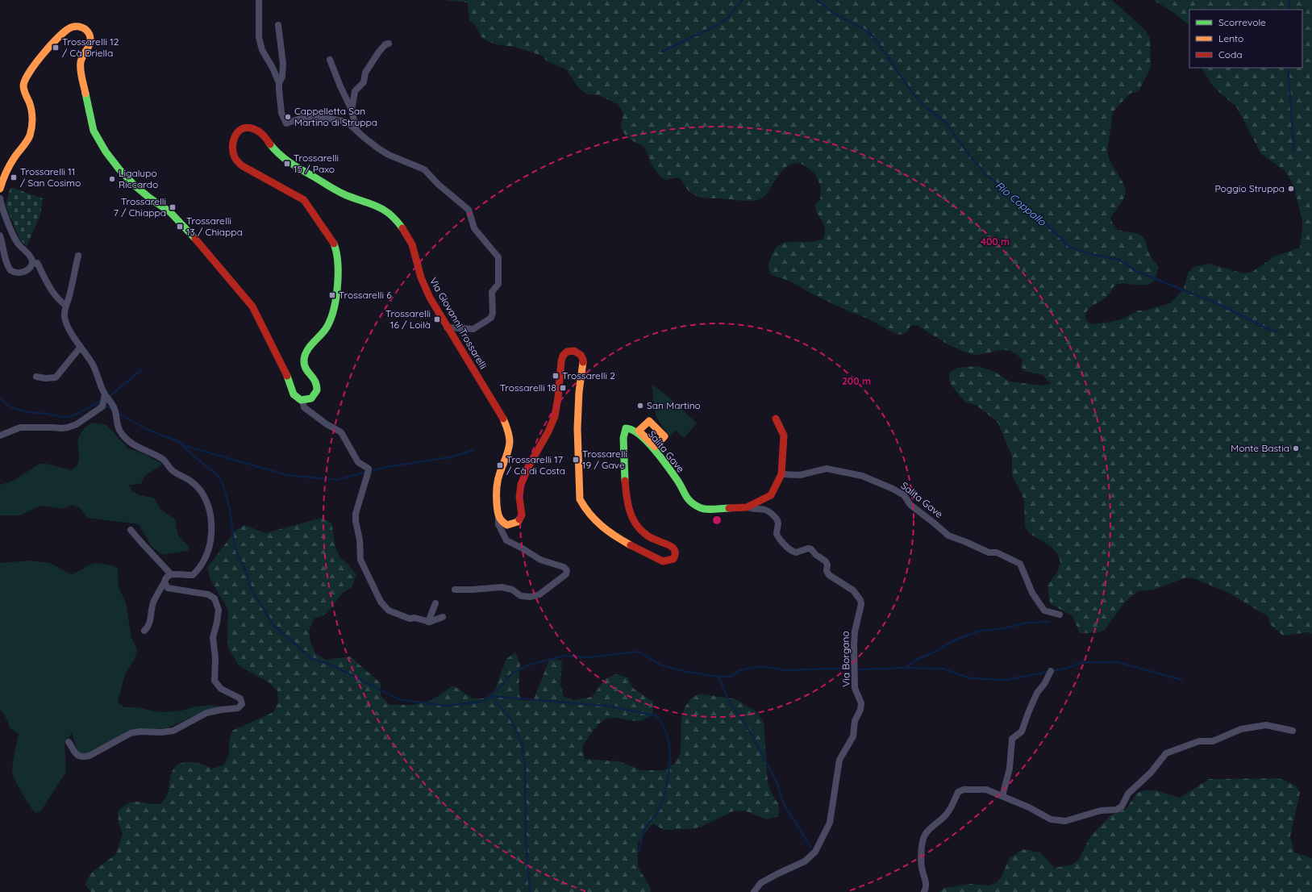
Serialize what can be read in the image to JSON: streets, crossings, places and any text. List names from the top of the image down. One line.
{"streets":{"street":["Via Giovanni Trossarelli","Salita Gave","Via Borgano"]},"crossings":[["Via Giovanni Trossarelli","Salita Gave"],["Salita Gave","Via Borgano"]],"water":["Rio Coppallo"],"places":{"transit":["Trossarelli 12 / Cà Driella","Trossarelli 15 / Paxo","Trossarelli 11 / San Cosimo","Trossarelli 7 / Chiappa","Trossarelli 13 / Chiappa","Trossarelli 6","Trossarelli 16 / Loilà","Trossarelli 2","Trossarelli 18","Trossarelli 19 / Gave","Trossarelli 17 / Cà di Costa"],"other":["Cappelletta San Martino di Struppa","Ligalupo Riccardo","Poggio Struppa","San Martino","Monte Bastia"]},"legend":["Scorrevole","Lento","Coda"],"rings":["400 m","200 m"]}
